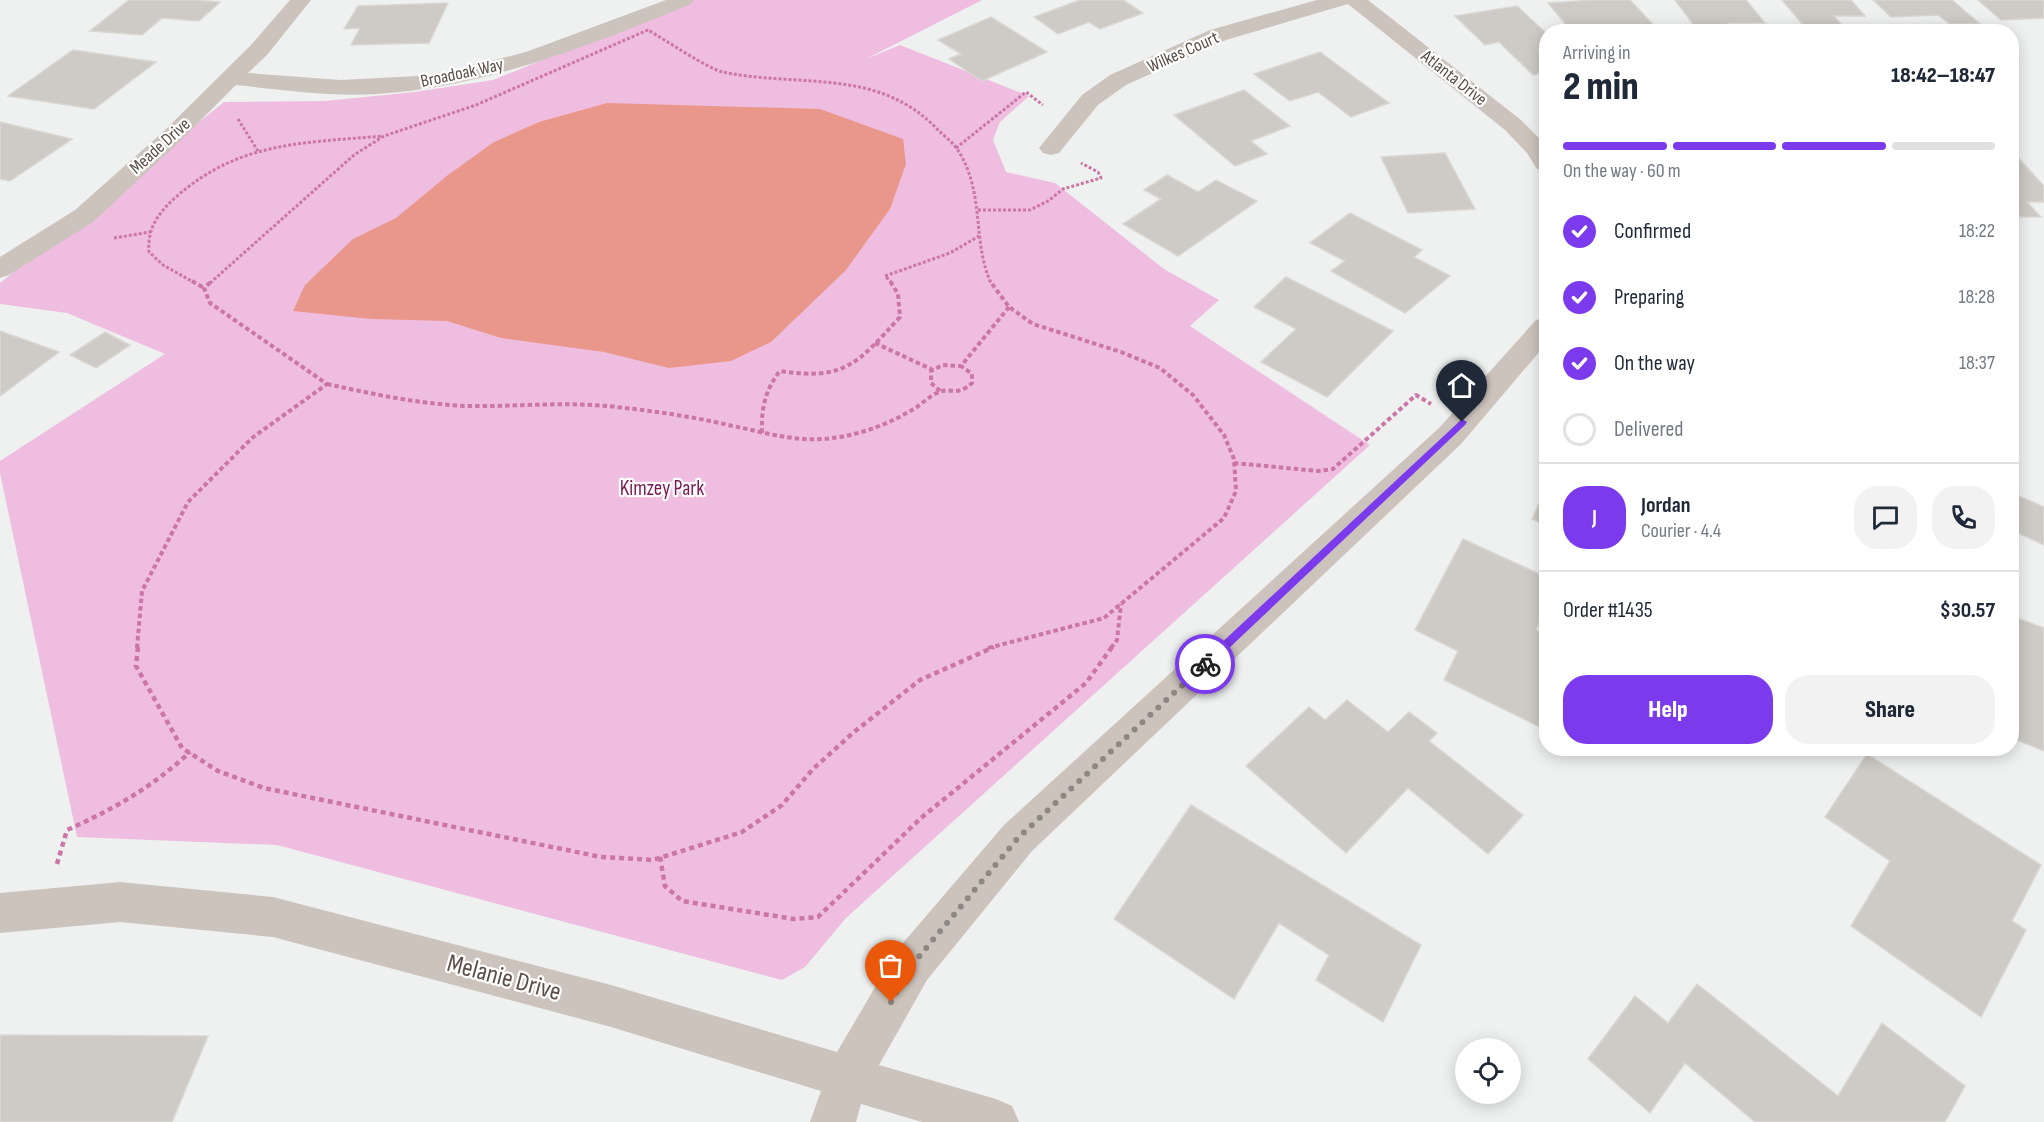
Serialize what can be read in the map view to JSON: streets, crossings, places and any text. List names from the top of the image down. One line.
{"streets":{"street":["Wilkes Court","Broadoak Way","Atlanta Drive","Meade Drive","Melanie Drive"]},"crossings":[["Broadoak Way","Meade Drive"]],"parks":["Kimzey Park"],"page":{"heading":["2 min","Arriving in","18:42–18:47"],"panel":["Jordan","Courier · 4.4","Order #1435","$30.57"],"bar":"On the way · 60 m","list":[["Confirmed","18:22"],["Preparing","18:28"],["On the way","18:37"],"Delivered"],"round":"J","buttons":["Help","Share"]}}
